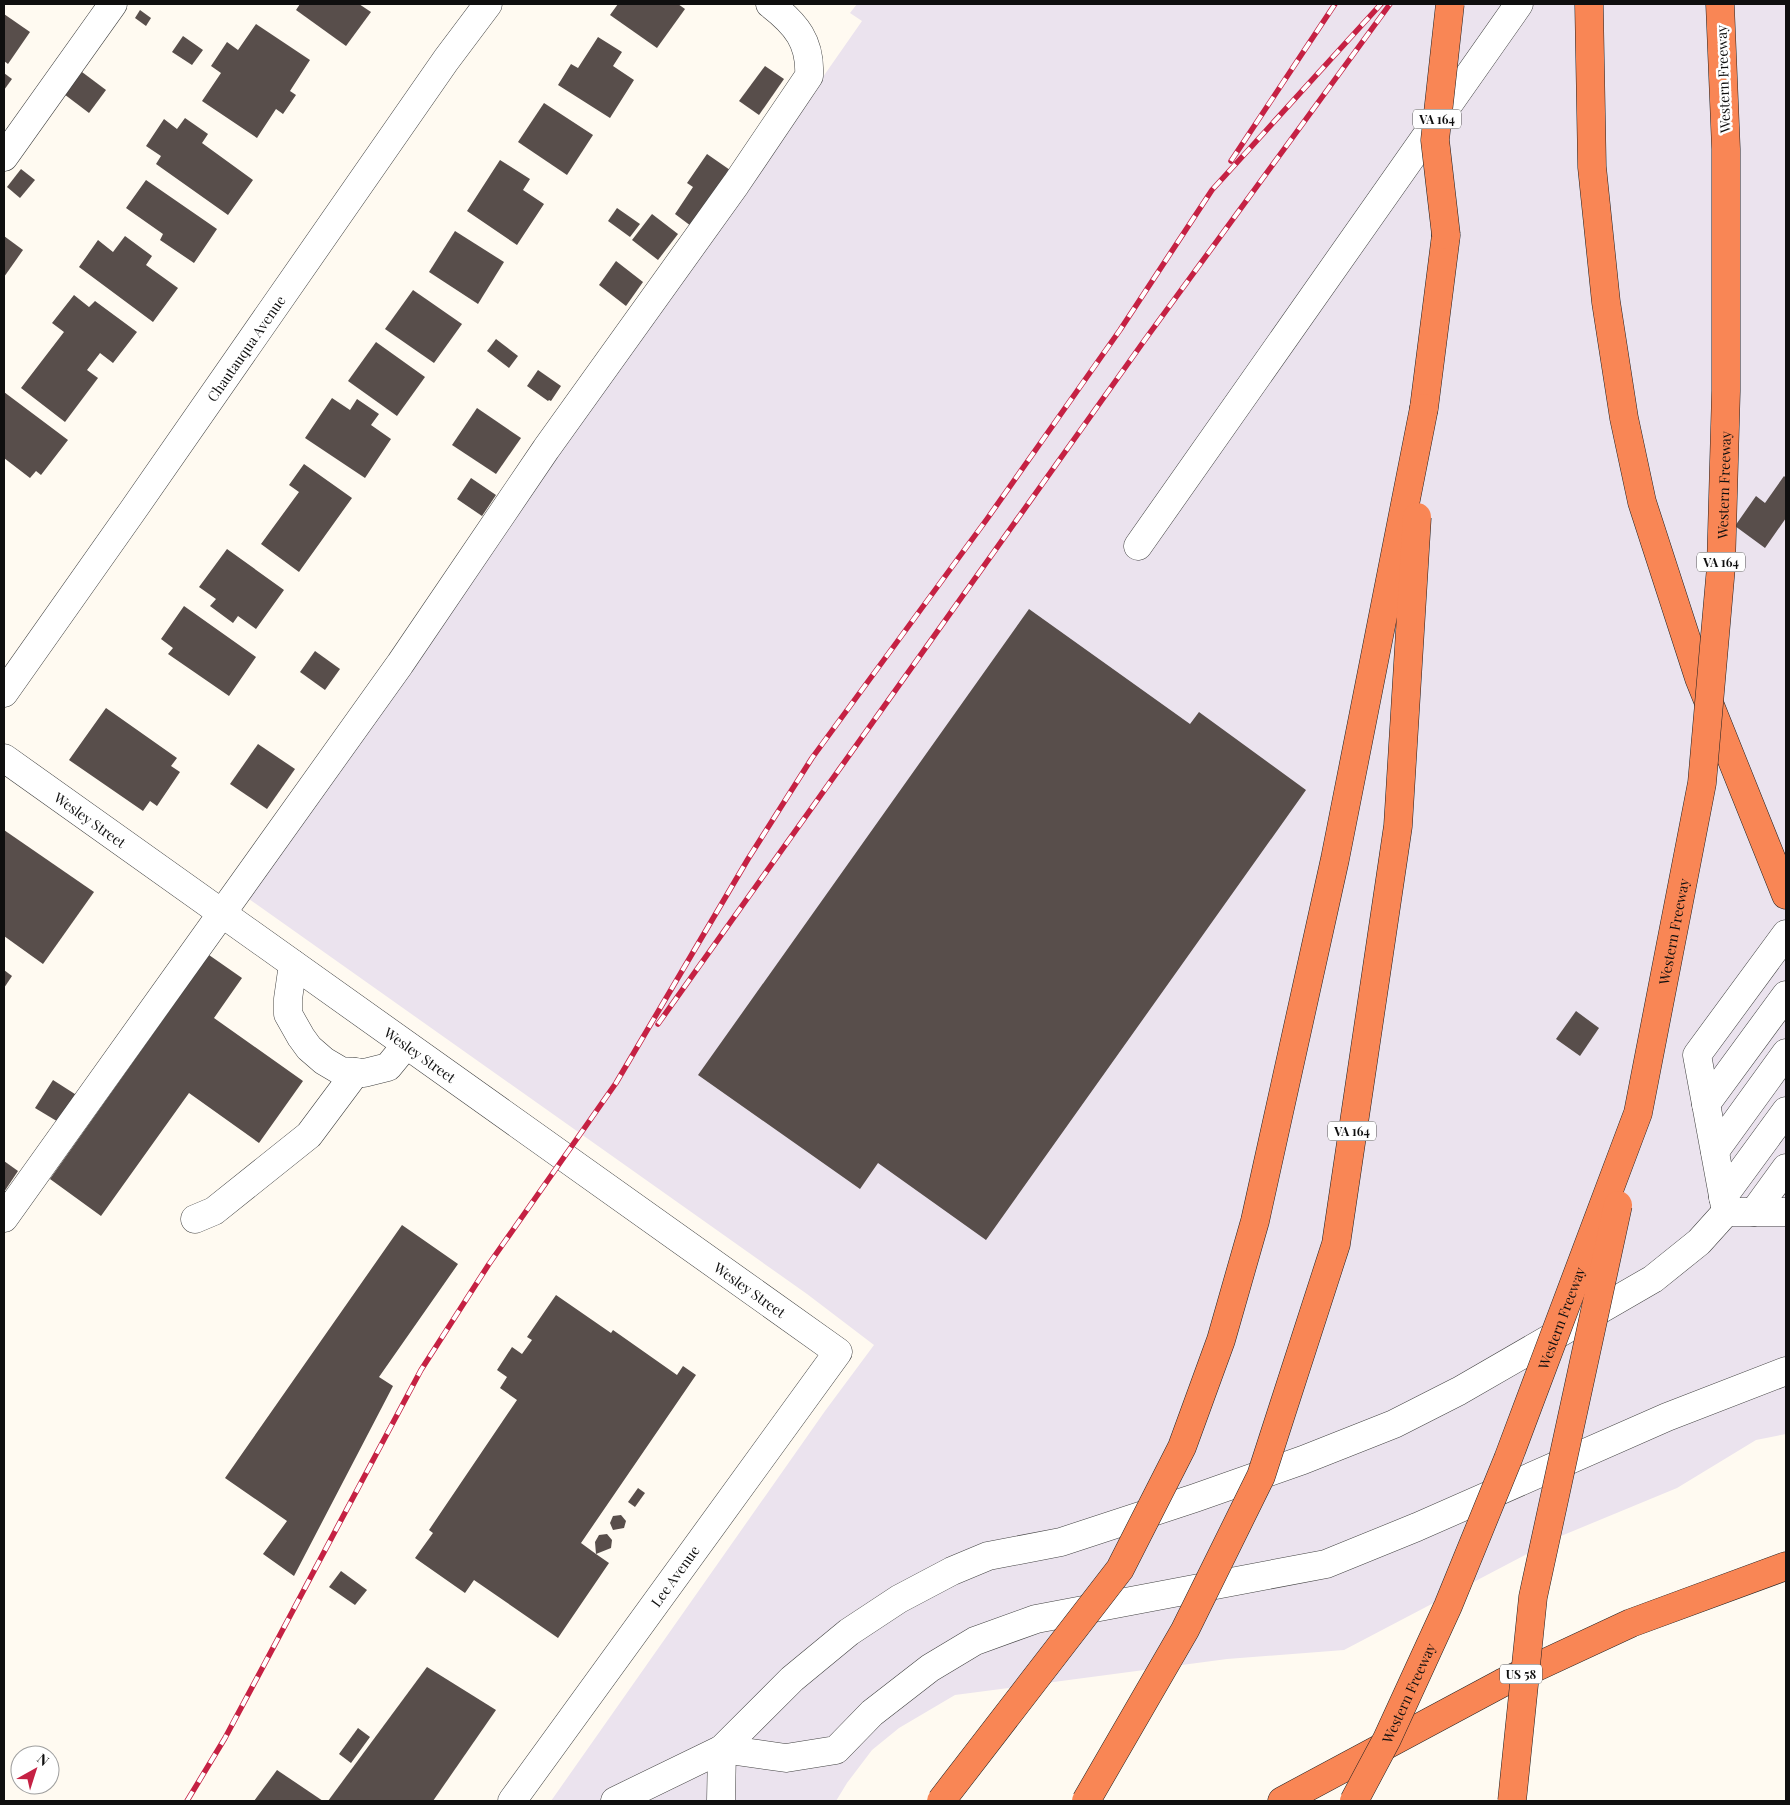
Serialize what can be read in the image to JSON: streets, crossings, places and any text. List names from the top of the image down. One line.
{"streets":{"highway":["Western Freeway","VA 164","US 58"],"street":["Chautauqua Avenue","Wesley Street","Lee Avenue"]},"crossings":[["Wesley Street","Lee Avenue"]],"north":"top right"}
